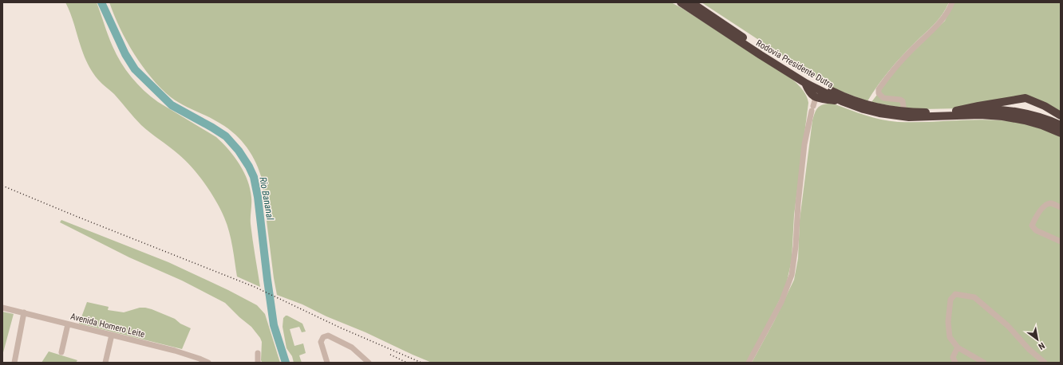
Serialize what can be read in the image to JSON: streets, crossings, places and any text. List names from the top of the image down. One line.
{"streets":{"highway":["Rodovia Presidente Dutra"],"street":["Avenida Homero Leite"]},"water":["Rio Bananal"],"north":"bottom right"}
